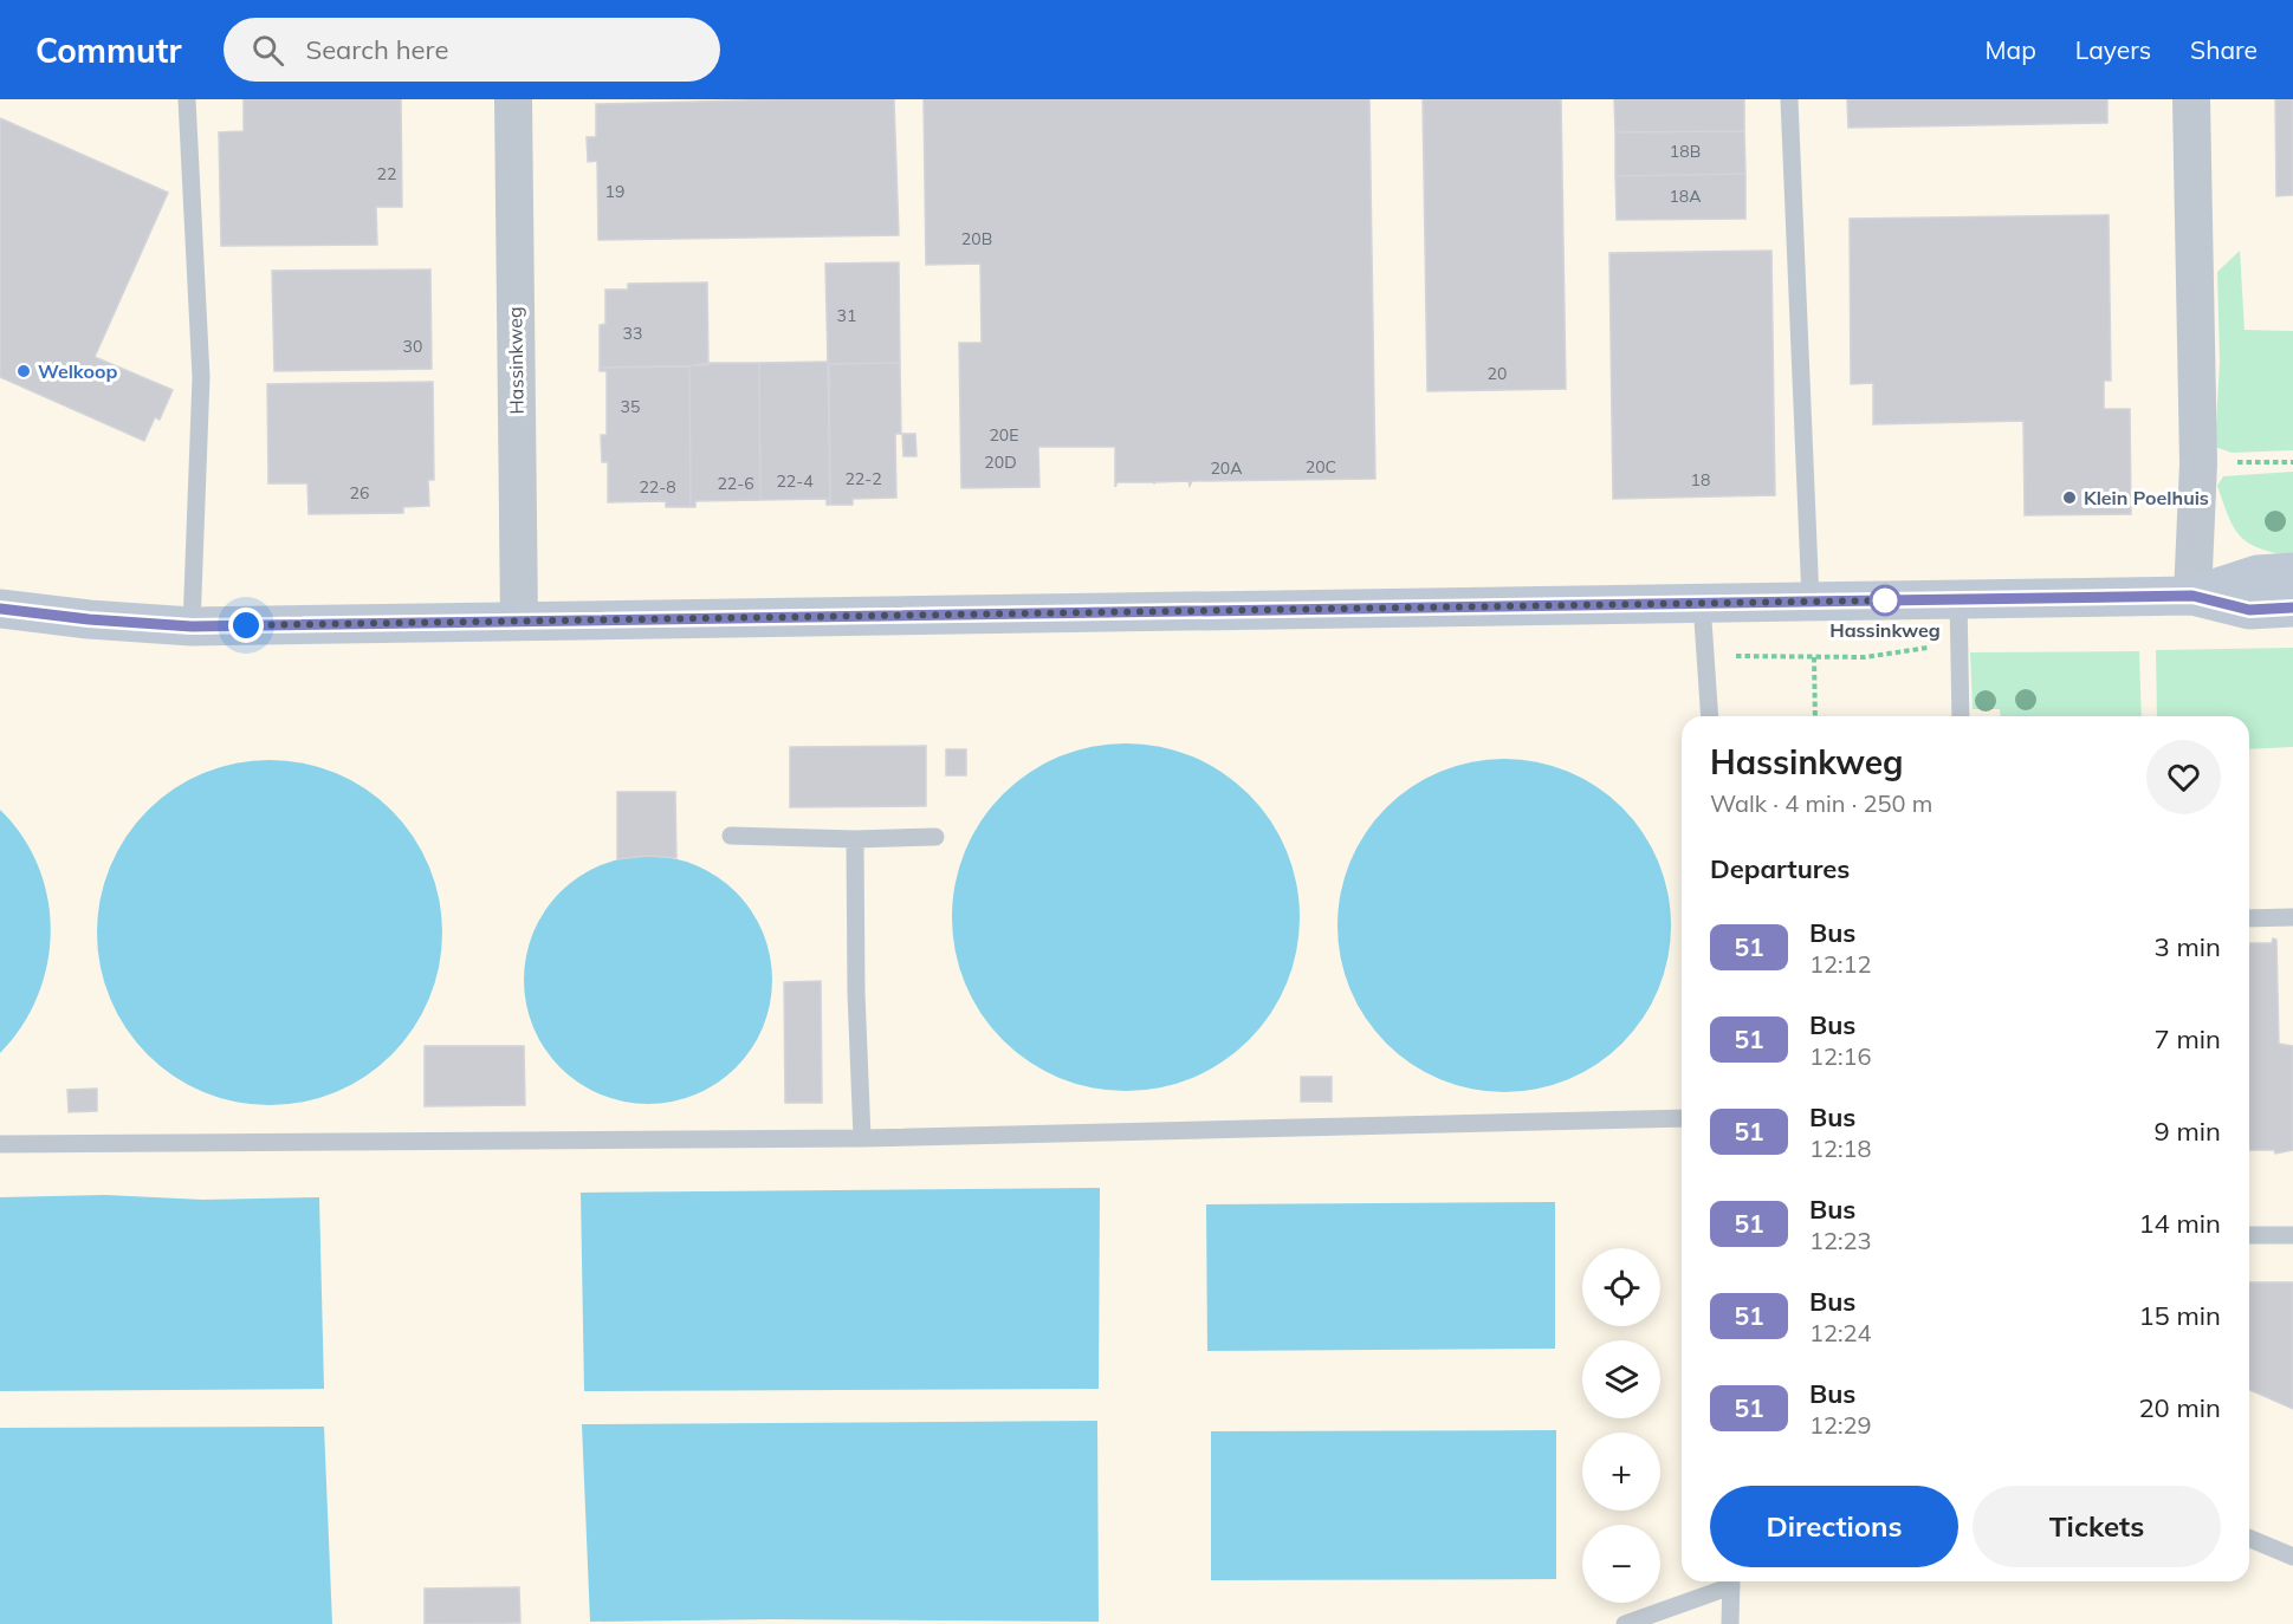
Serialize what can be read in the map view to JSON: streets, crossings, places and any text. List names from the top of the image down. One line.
{"streets":{"street":["Hassinkweg"]},"places":["Welkoop","Klein Poelhuis","Hassinkweg"],"lines":["bus line 51"],"house_numbers":["18B","22","19","18A","20B","31","33","30","20","35","20E","20D","20C","20A","22-2","18","22-4","22-6","22-8","26"],"page":{"header":"Commutr","search":"Search here","nav":["Map","Layers","Share"],"heading":[["Hassinkweg","Walk · 4 min · 250 m"],"Departures"],"list":[{"mark":"51","name":"Bus","note":"12:12","value":"3 min"},{"mark":"51","name":"Bus","note":"12:16","value":"7 min"},{"mark":"51","name":"Bus","note":"12:18","value":"9 min"},{"mark":"51","name":"Bus","note":"12:23","value":"14 min"},{"mark":"51","name":"Bus","note":"12:24","value":"15 min"},{"mark":"51","name":"Bus","note":"12:29","value":"20 min"}],"map_buttons":["+","−"],"buttons":["Directions","Tickets"]}}
